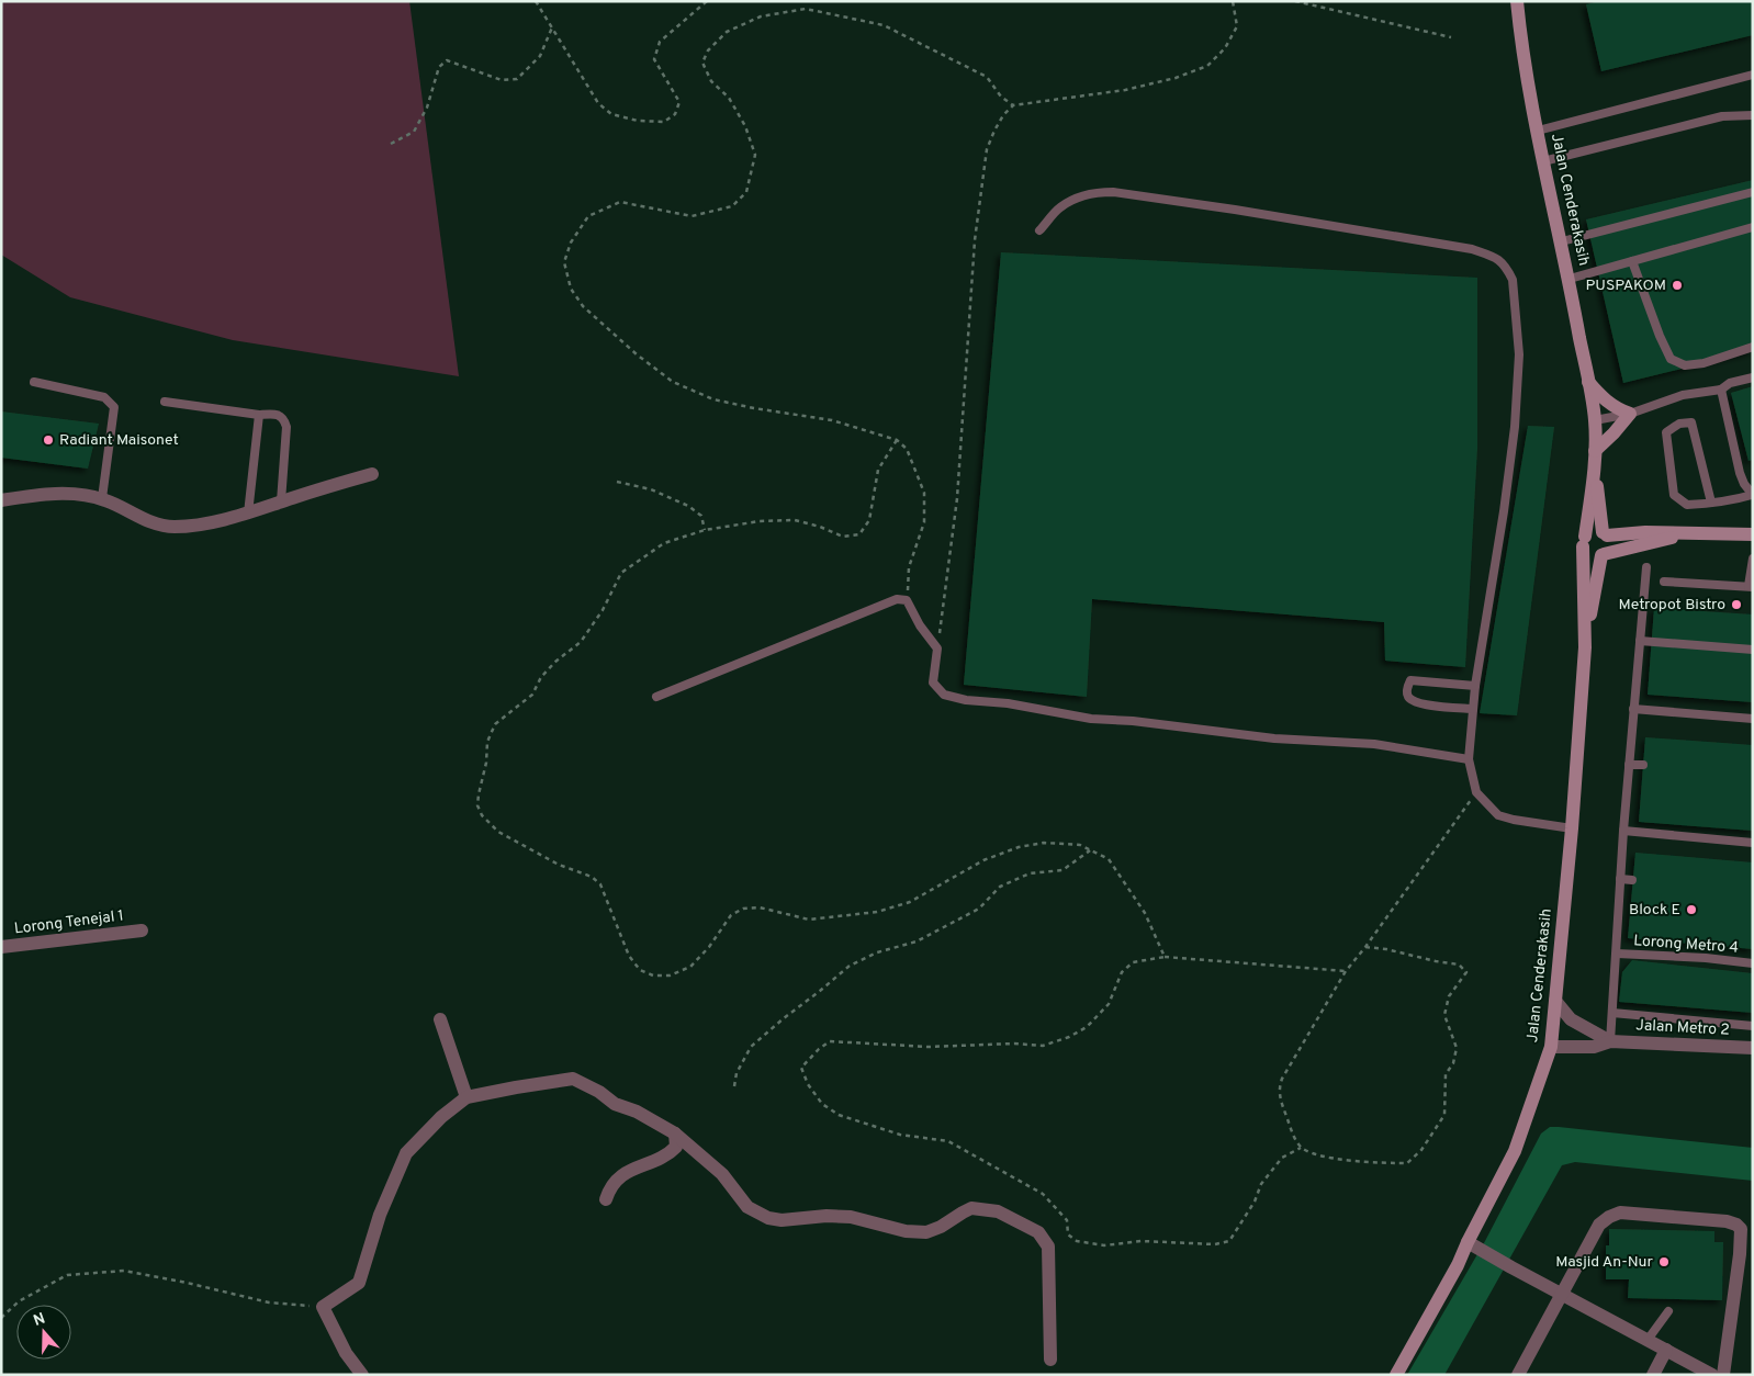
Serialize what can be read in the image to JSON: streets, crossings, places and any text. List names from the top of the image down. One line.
{"streets":{"street":["Jalan Cenderakasih","Lorong Tenejal 1","Jalan Metro 2"],"lane":["Lorong Metro 4"]},"crossings":[["Jalan Cenderakasih","Jalan Metro 2"]],"places":["PUSPAKOM","Radiant Maisonet","Metropot Bistro","Block E","Masjid An-Nur"],"north":"top"}
